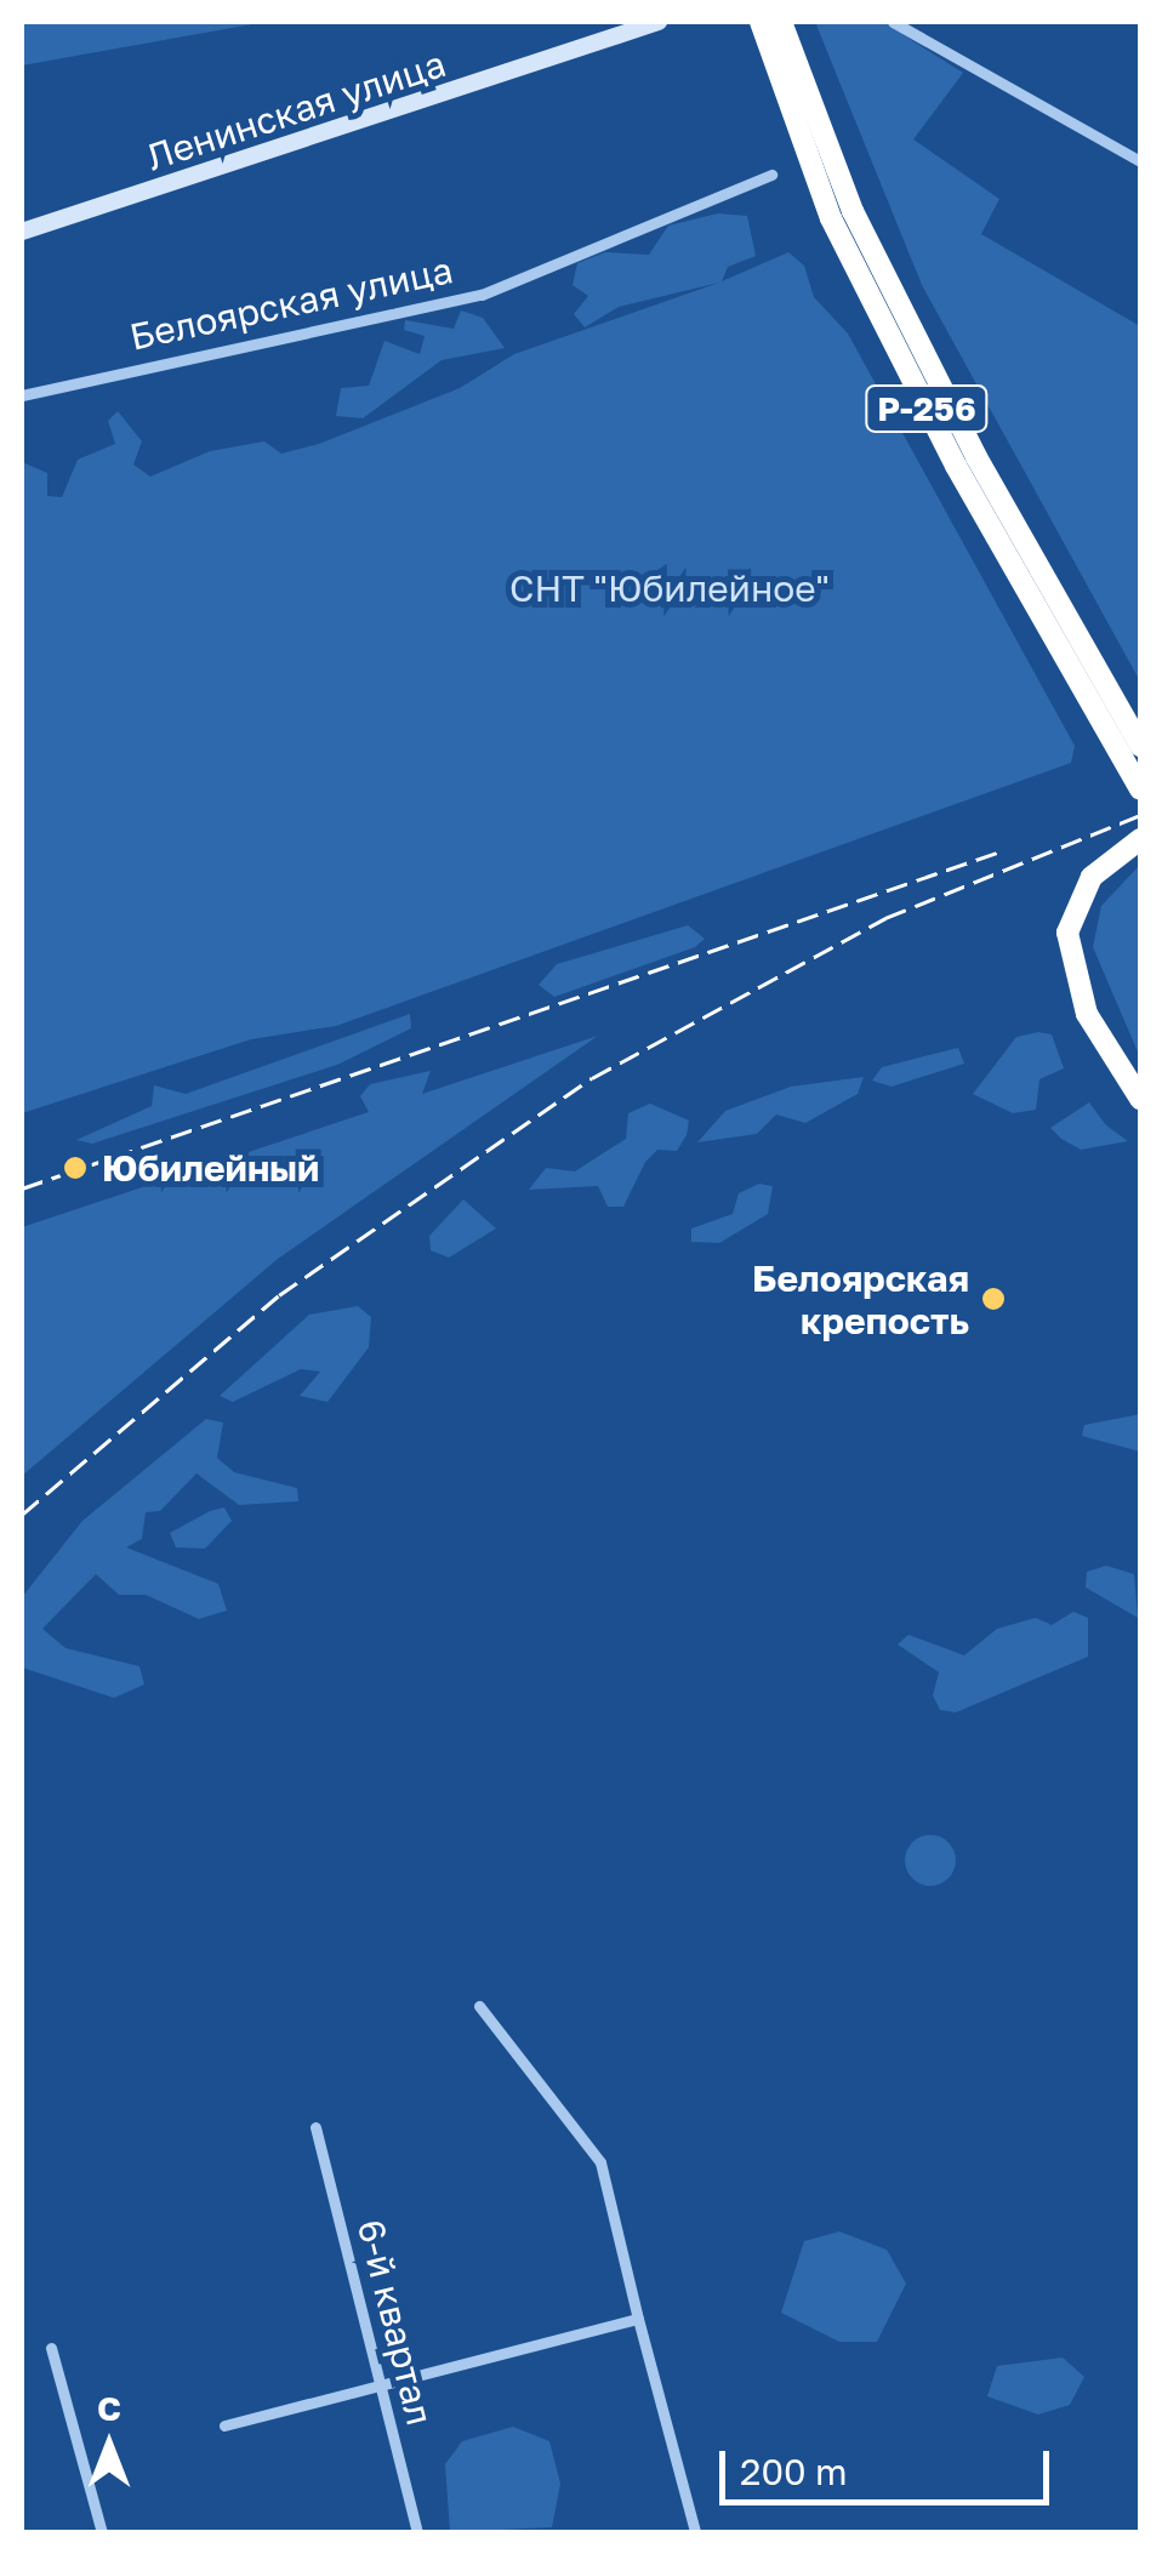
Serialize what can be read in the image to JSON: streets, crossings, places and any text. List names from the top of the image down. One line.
{"streets":{"highway":["Р-256"],"street":["Ленинская улица","Белоярская улица","6-й квартал"]},"parks":["СНТ \"Юбилейное\""],"places":["Юбилейный","Белоярская крепость"],"scale_bar":"200 m","north":"top"}
